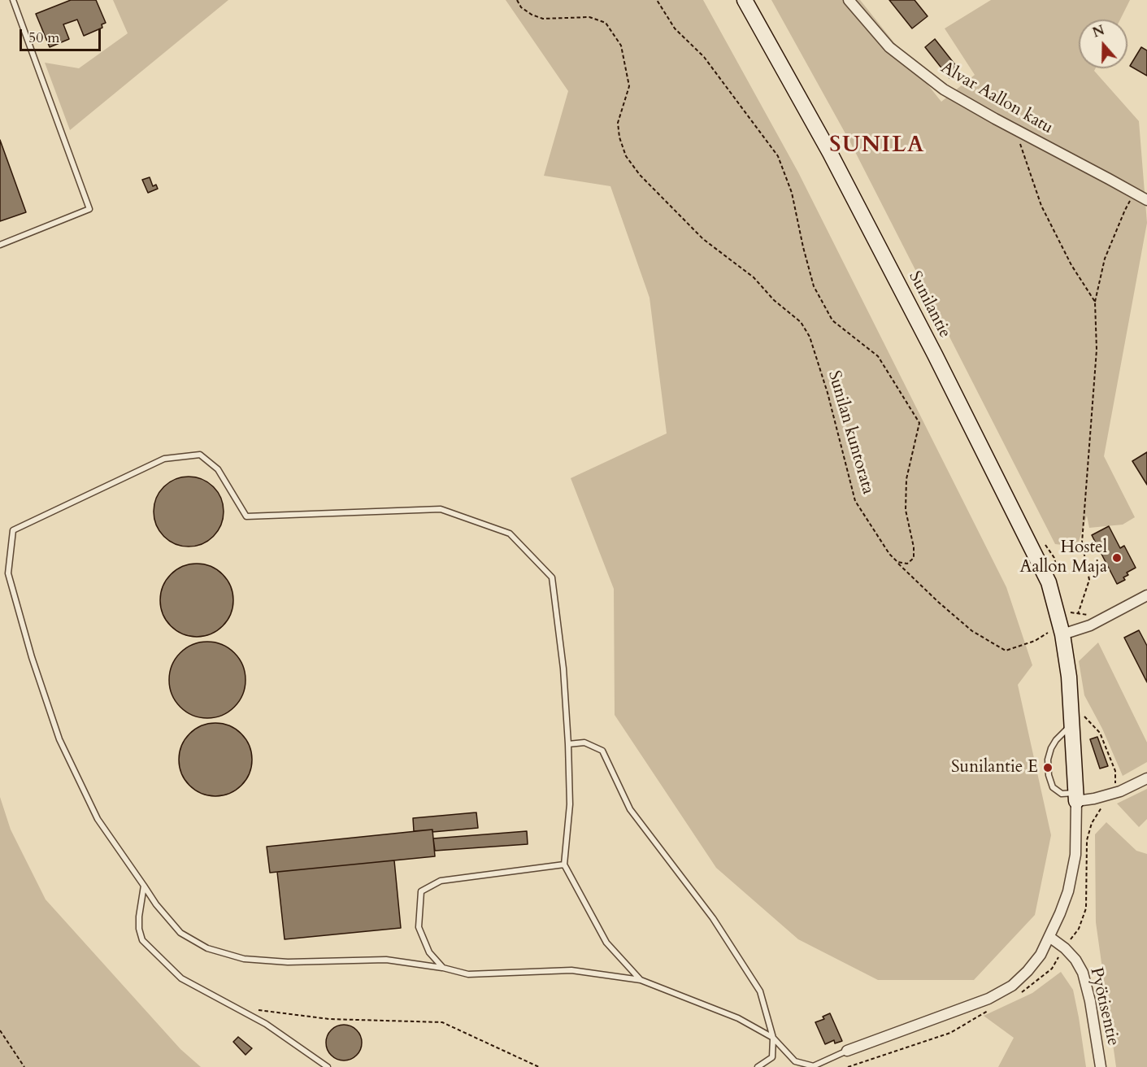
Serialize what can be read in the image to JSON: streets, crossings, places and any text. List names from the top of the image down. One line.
{"streets":{"street":["Alvar Aallon katu","Sunilantie","Pyötisentie"],"path":["Sunilan kuntorata"]},"crossings":[["Sunilantie","Sunilan kuntorata"]],"districts":["SUNILA"],"places":["Hostel Aallon Maja","Sunilantie E"],"scale_bar":"50 m","north":"top"}
